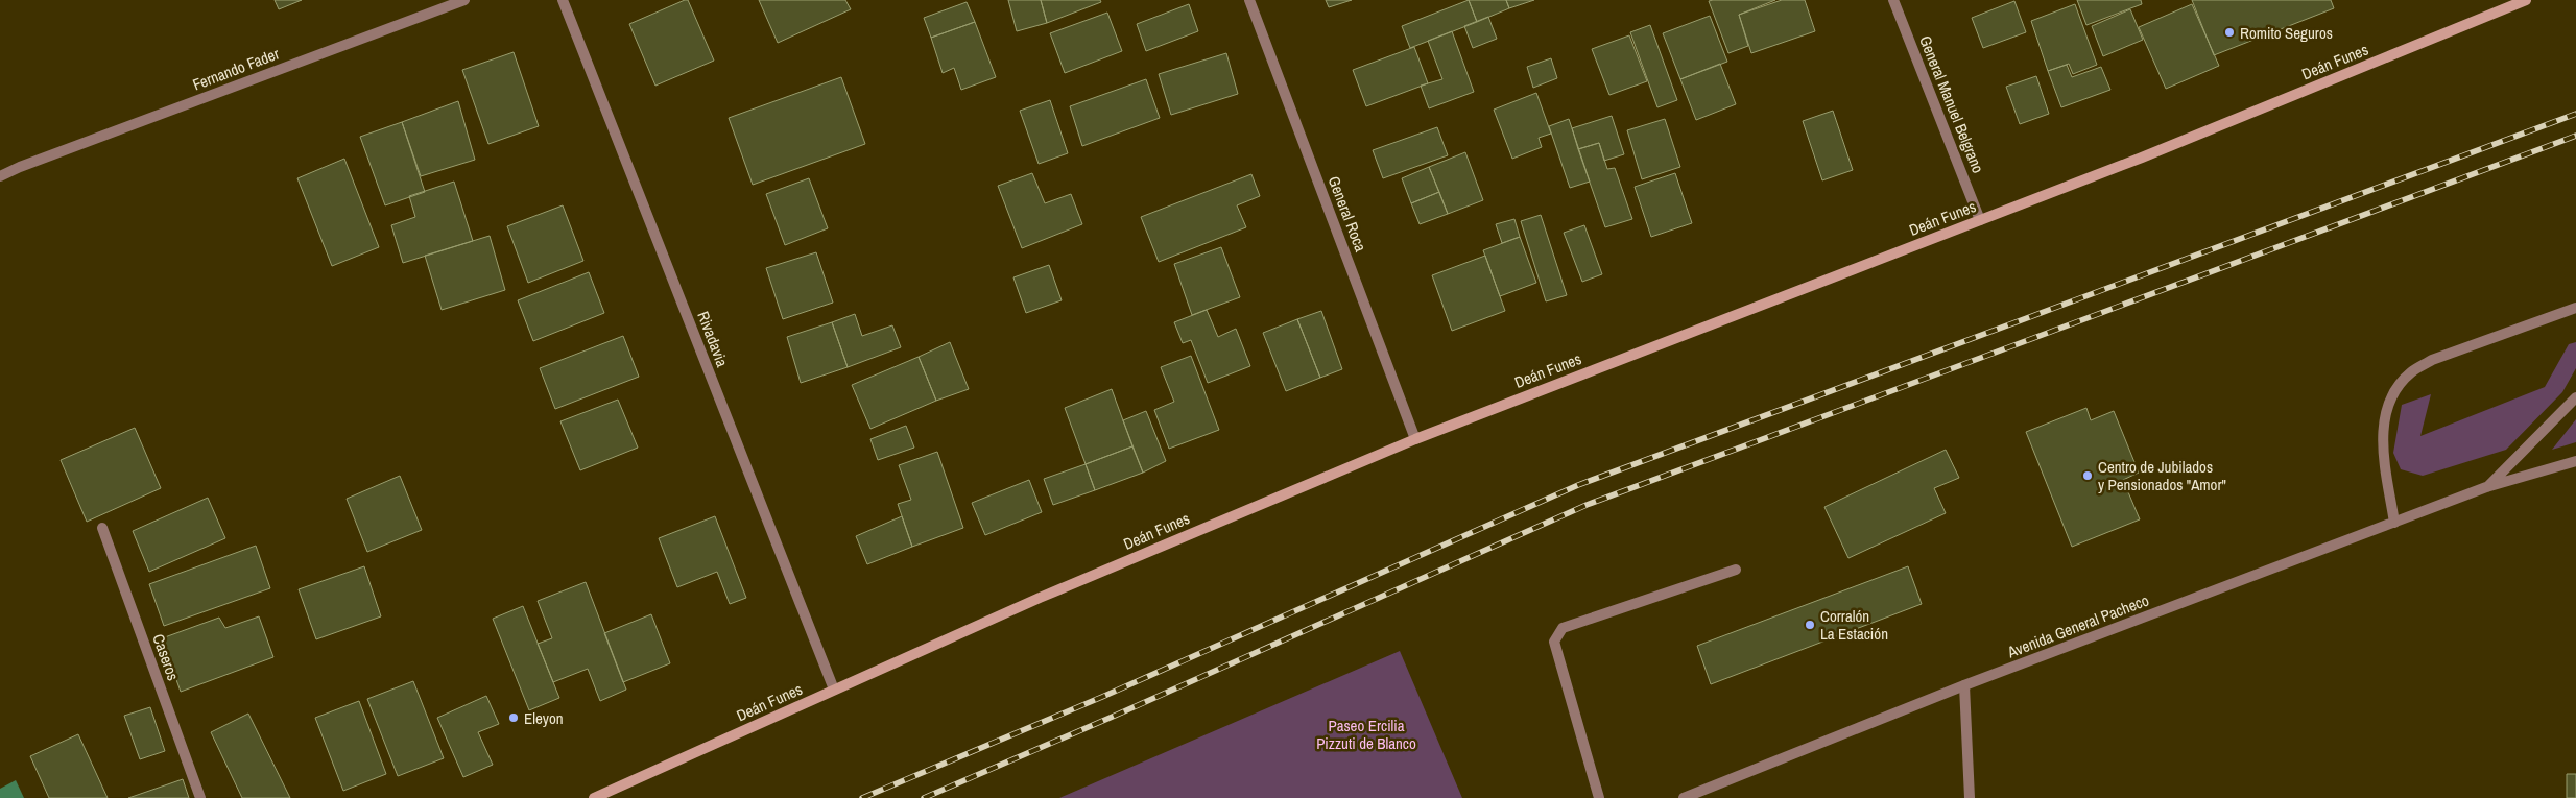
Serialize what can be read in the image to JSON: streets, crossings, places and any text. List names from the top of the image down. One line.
{"streets":{"main road":["Deán Funes"],"street":["Fernando Fader","General Manuel Belgrano","General Roca","Rivadavia","Avenida General Pacheco","Caseros"]},"crossings":[["Deán Funes","General Manuel Belgrano"],["Deán Funes","General Roca"],["Deán Funes","Rivadavia"]],"parks":["Paseo Ercilia Pizzuti de Blanco"],"places":["Romito Seguros","Centro de Jubilados y Pensionados \"Amor\"","Corralón La Estación","Eleyon"]}
